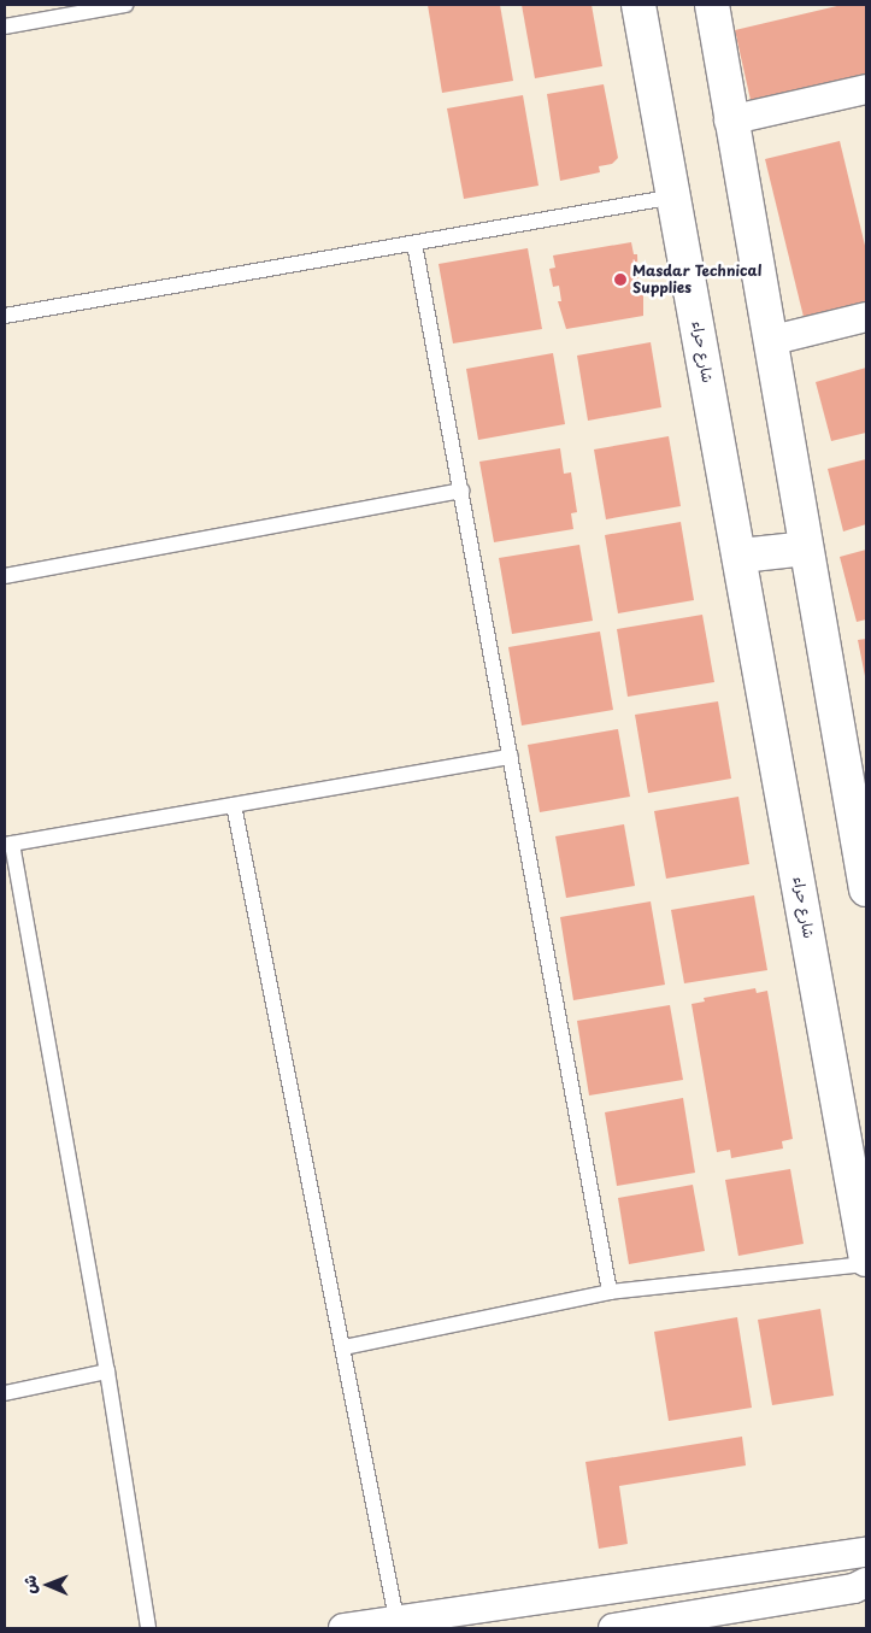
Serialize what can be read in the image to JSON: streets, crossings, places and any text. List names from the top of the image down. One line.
{"streets":{"main road":["شارع حراء"]},"places":["Masdar Technical Supplies"],"north":"left"}
